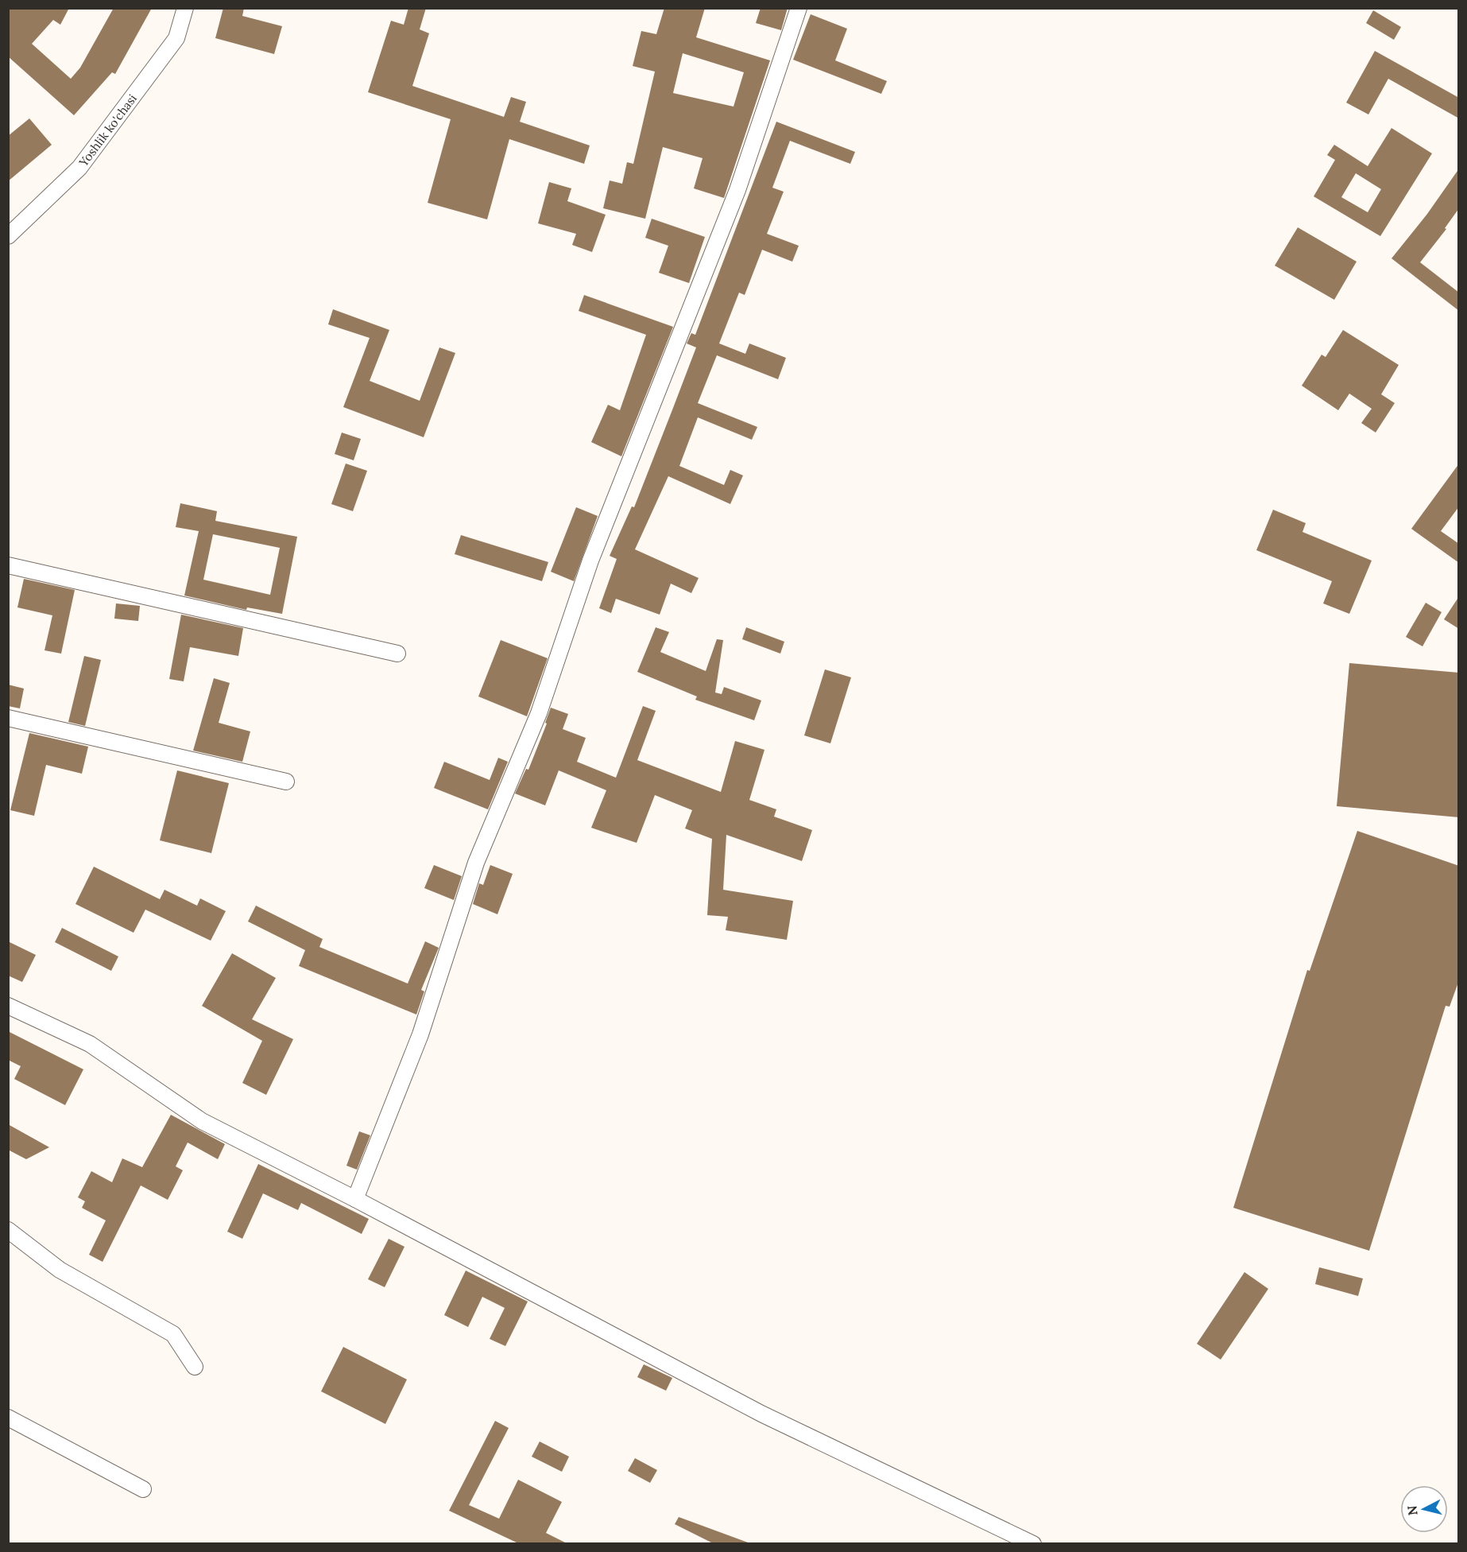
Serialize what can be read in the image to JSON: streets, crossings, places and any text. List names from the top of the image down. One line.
{"streets":{"street":["Yoshlik ko'chasi"]},"north":"left"}
